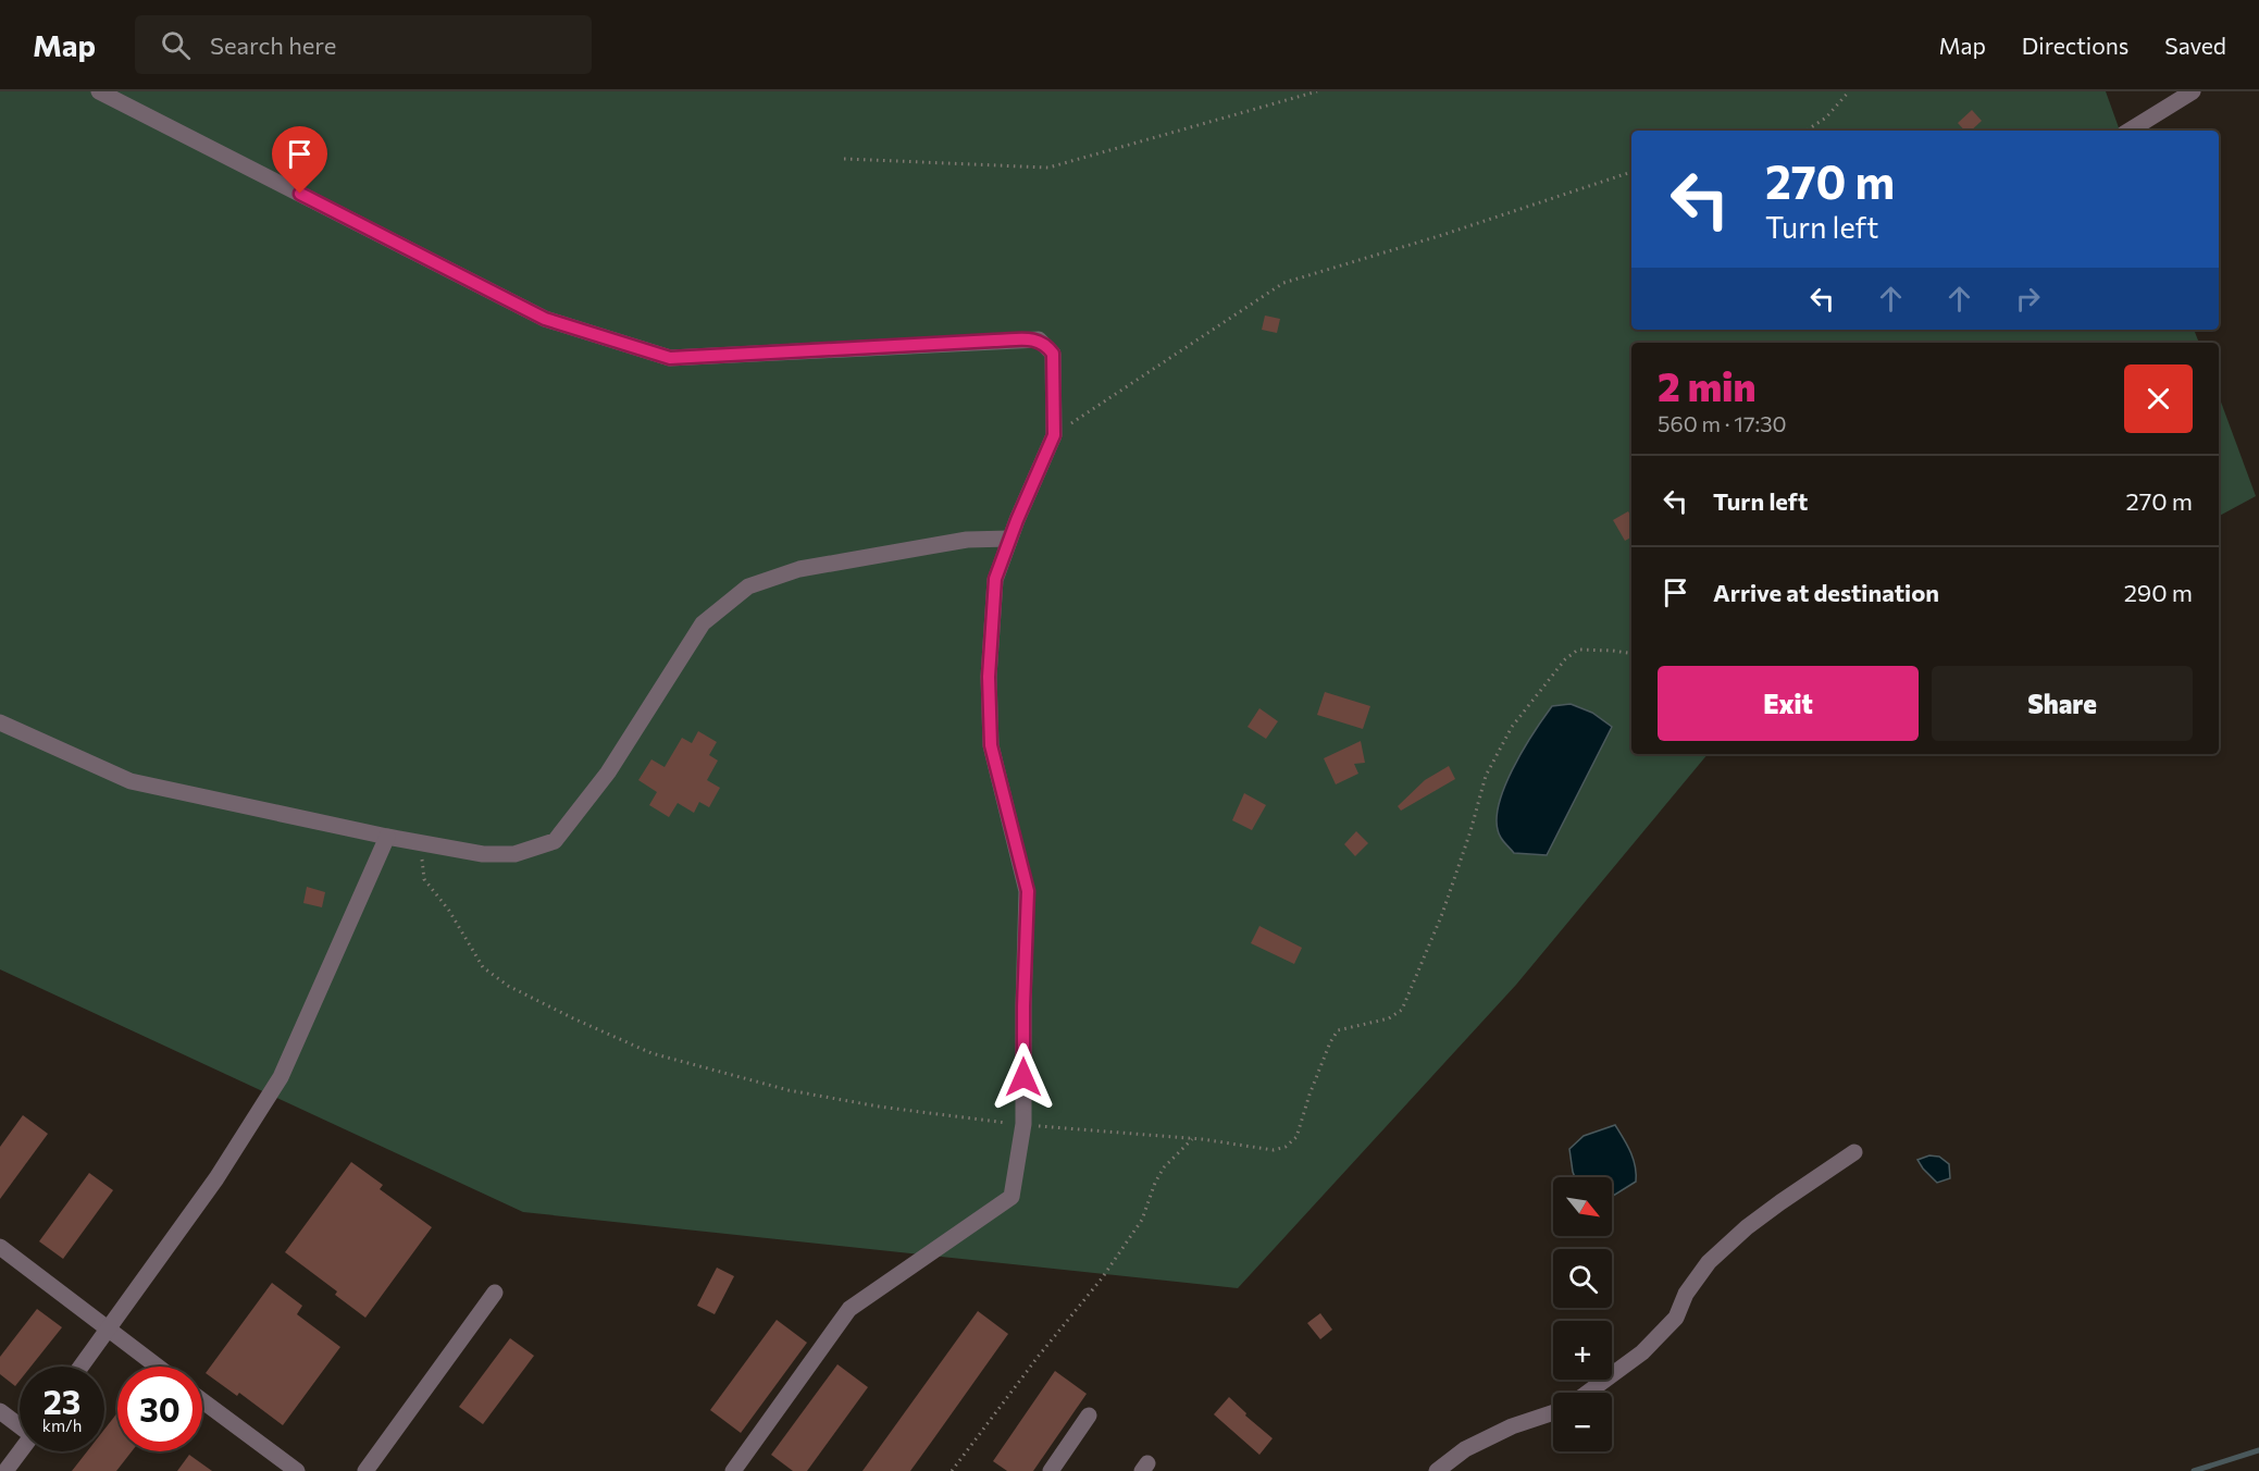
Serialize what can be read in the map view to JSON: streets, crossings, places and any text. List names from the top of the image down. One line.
{"north":"bottom right","page":{"header":"Map","search":"Search here","nav":["Map","Directions","Saved"],"turn":["270 m","Turn left"],"heading":["2 min","560 m · 17:30"],"list":[{"name":"Turn left","value":"270 m"},{"name":"Arrive at destination","value":"290 m"}],"buttons":["Exit","Share"],"map_buttons":["+","−"],"speed":"23 km/h","limit":"30"}}
